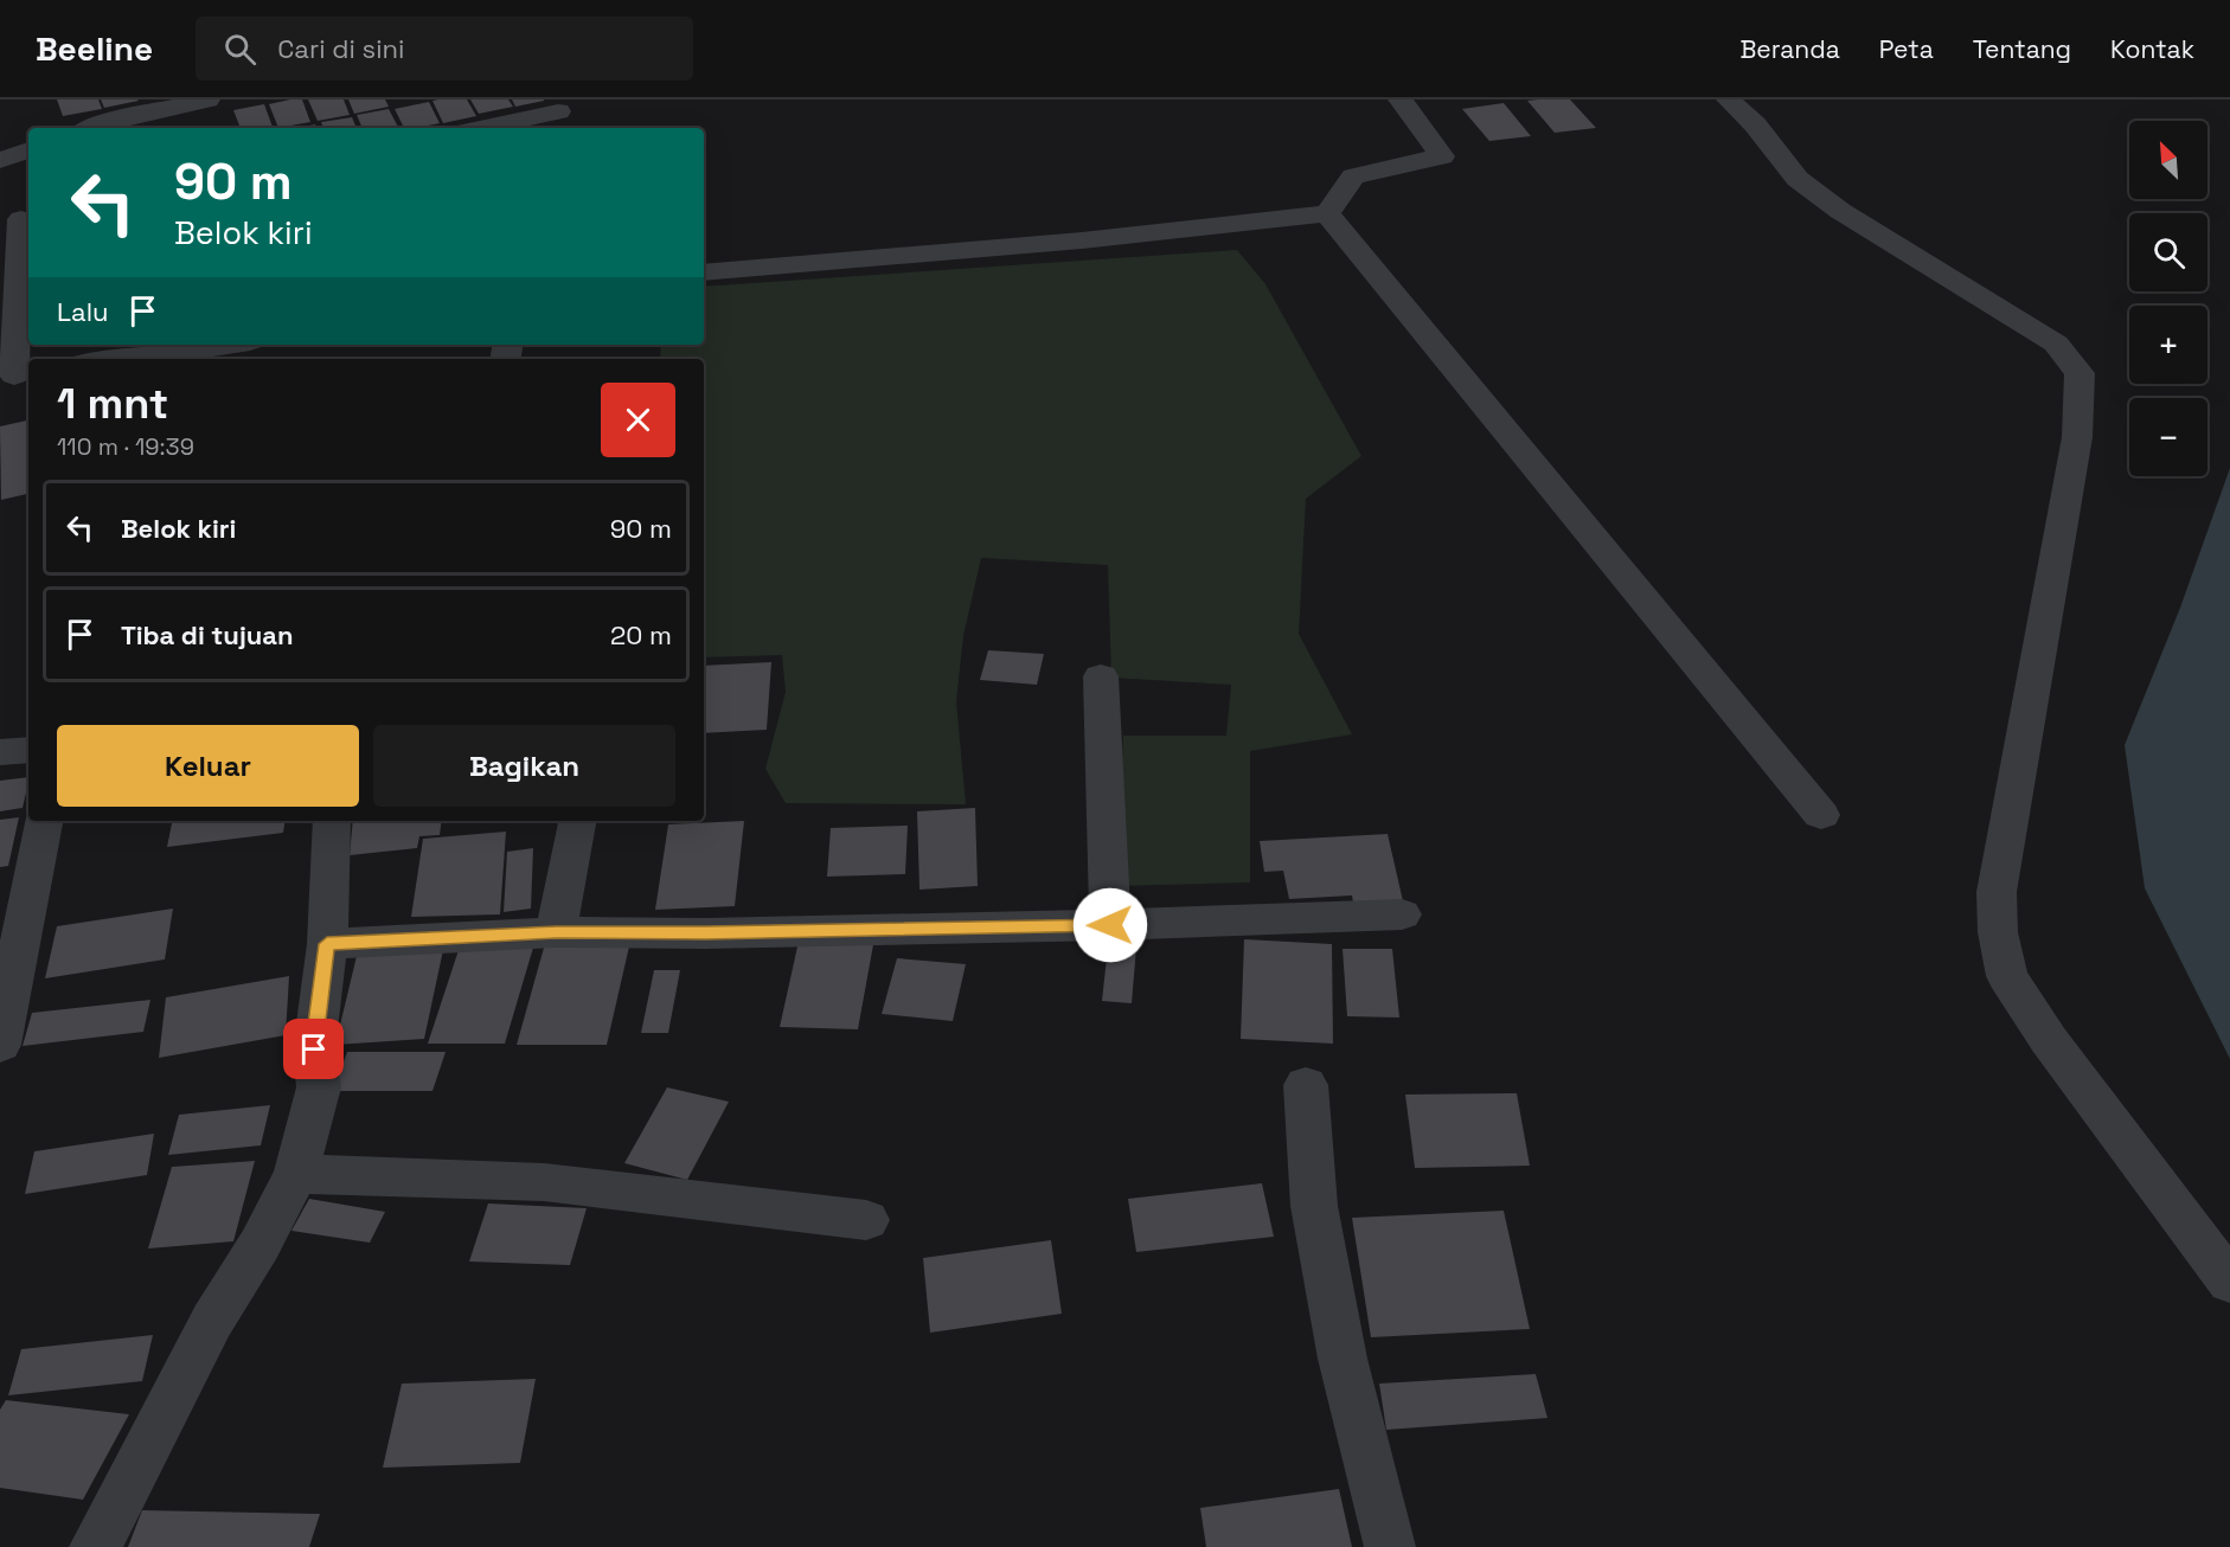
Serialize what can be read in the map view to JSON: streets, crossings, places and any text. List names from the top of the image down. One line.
{"north":"top left","page":{"header":"Beeline","search":"Cari di sini","nav":["Beranda","Peta","Tentang","Kontak"],"map_buttons":["+","−"],"turn":["90 m","Belok kiri"],"then":"Lalu","heading":["1 mnt","110 m · 19:39"],"list":[{"name":"Belok kiri","value":"90 m"},{"name":"Tiba di tujuan","value":"20 m"}],"buttons":["Keluar","Bagikan"]}}
